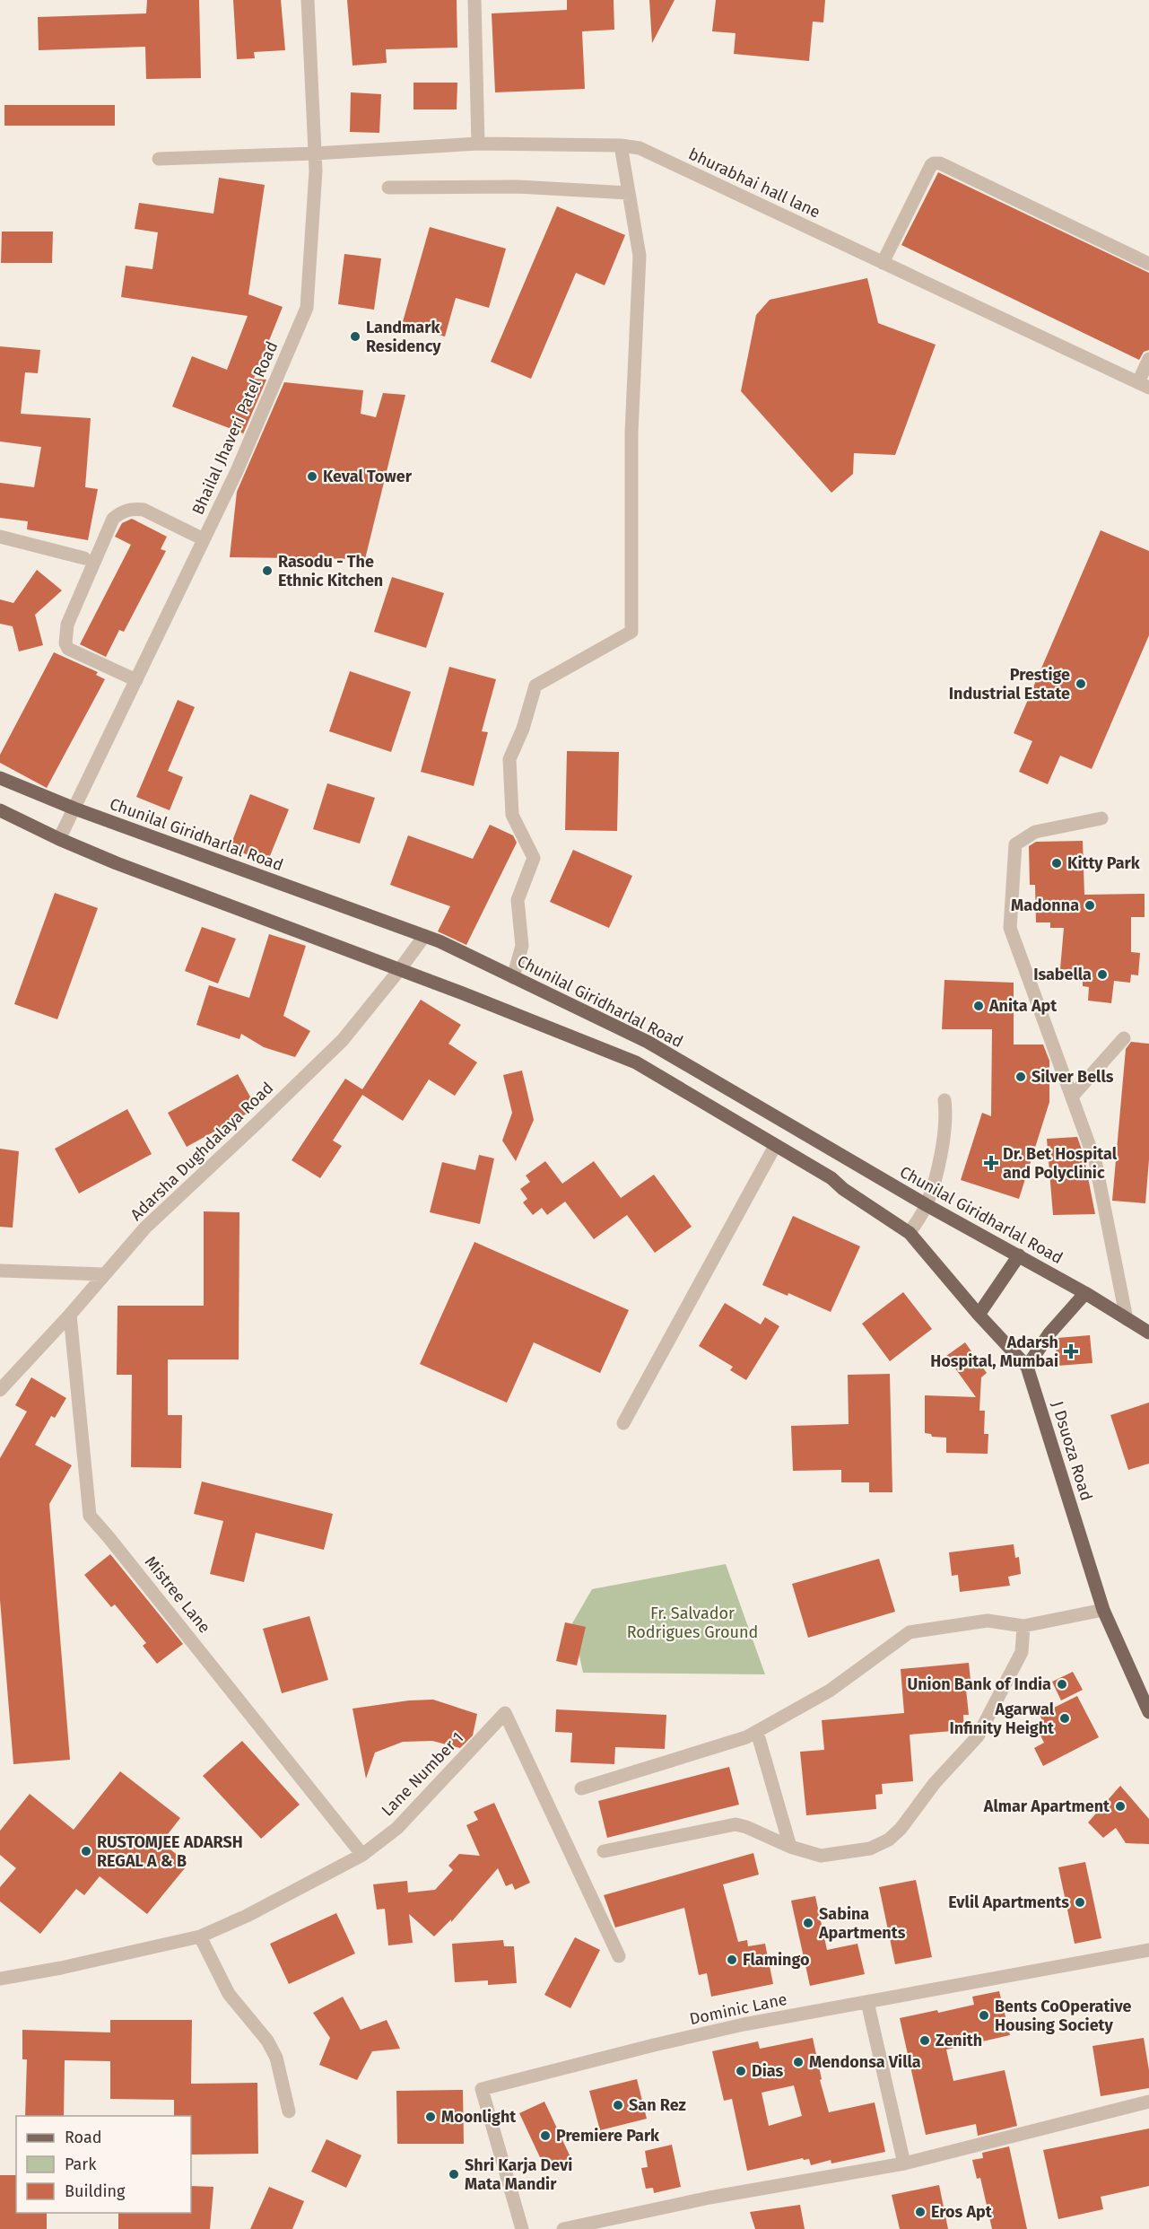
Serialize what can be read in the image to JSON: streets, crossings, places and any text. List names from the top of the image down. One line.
{"streets":{"main road":["Chunilal Giridharlal Road","J Dsuoza Road"],"street":["bhurabhai hall lane","Bhailal Jhaveri Patel Road","Adarsha Dughdalaya Road","Mistree Lane","Lane Number 1","Dominic Lane"]},"crossings":[["bhurabhai hall lane","Bhailal Jhaveri Patel Road"],["Bhailal Jhaveri Patel Road","Chunilal Giridharlal Road"],["Chunilal Giridharlal Road","Adarsha Dughdalaya Road"],["Adarsha Dughdalaya Road","Mistree Lane"],["Mistree Lane","Lane Number 1"]],"parks":["Fr. Salvador Rodrigues Ground"],"places":{"other":["Landmark Residency","Keval Tower","Rasodu - The Ethnic Kitchen","Prestige Industrial Estate","Kitty Park","Madonna","Isabella","Anita Apt","Silver Bells","Union Bank of India","Agarwal Infinity Height","Almar Apartment","RUSTOMJEE ADARSH REGAL A & B","Evlil Apartments","Sabina Apartments","Flamingo","Bents CoOperative Housing Society","Zenith","Mendonsa Villa","Dias","San Rez","Moonlight","Premiere Park","Shri Karja Devi Mata Mandir","Eros Apt"],"health":["Dr. Bet Hospital and Polyclinic","Adarsh Hospital, Mumbai"]},"legend":["Road","Park","Building"]}
